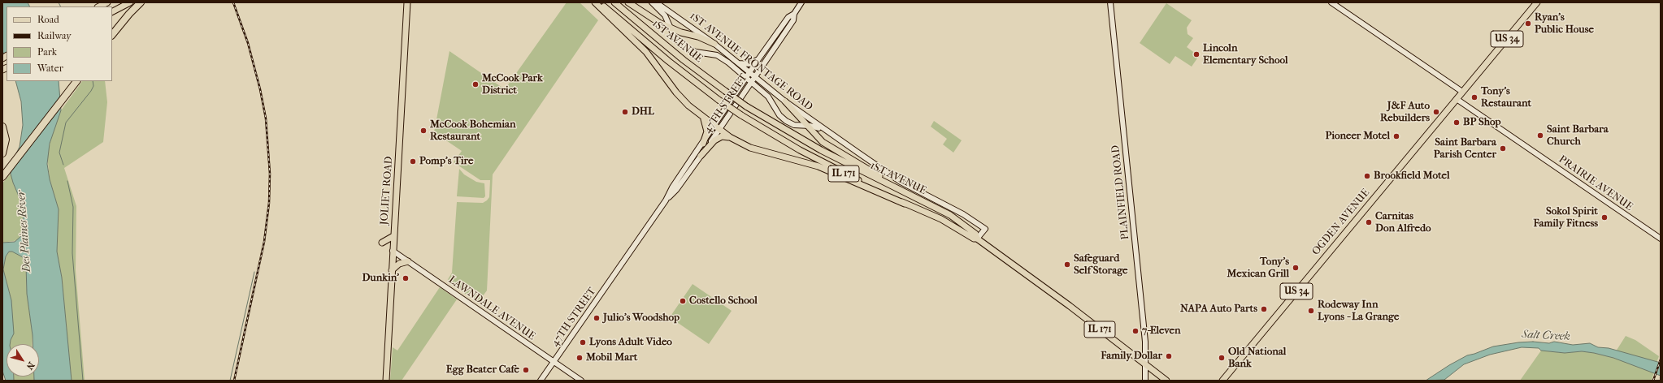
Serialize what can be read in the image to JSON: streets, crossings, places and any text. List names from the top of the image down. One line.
{"streets":{"main road":["US 34","1ST AVENUE","IL 171","JOLIET ROAD","OGDEN AVENUE"],"street":["1ST AVENUE FRONTAGE ROAD","47TH STREET","PRAIRIE AVENUE","PLAINFIELD ROAD","LAWNDALE AVENUE"]},"crossings":[["1ST AVENUE","1ST AVENUE FRONTAGE ROAD"],["1ST AVENUE","PLAINFIELD ROAD"],["1ST AVENUE FRONTAGE ROAD","47TH STREET"],["47TH STREET","LAWNDALE AVENUE"],["PRAIRIE AVENUE","OGDEN AVENUE"],["JOLIET ROAD","LAWNDALE AVENUE"]],"water":["Des Plaines River","Salt Creek"],"places":["Ryan's Public House","Lincoln Elementary School","McCook Park District","Tony's Restaurant","DHL","J&F Auto Rebuilders","BP Shop","McCook Bohemian Restaurant","Saint Barbara Church","Pioneer Motel","Saint Barbara Parish Center","Pomp's Tire","Brookfield Motel","Sokol Spirit Family Fitness","Carnitas Don Alfredo","Safeguard Self Storage","Tony’s Mexican Grill","Dunkin'","Costello School","NAPA Auto Parts","Rodeway Inn Lyons - La Grange","Julio's Woodshop","7-Eleven","Lyons Adult Video","Family Dollar","Mobil Mart","Old National Bank","Egg Beater Cafe"],"legend":["Road","Railway","Park","Water"],"north":"bottom right"}
